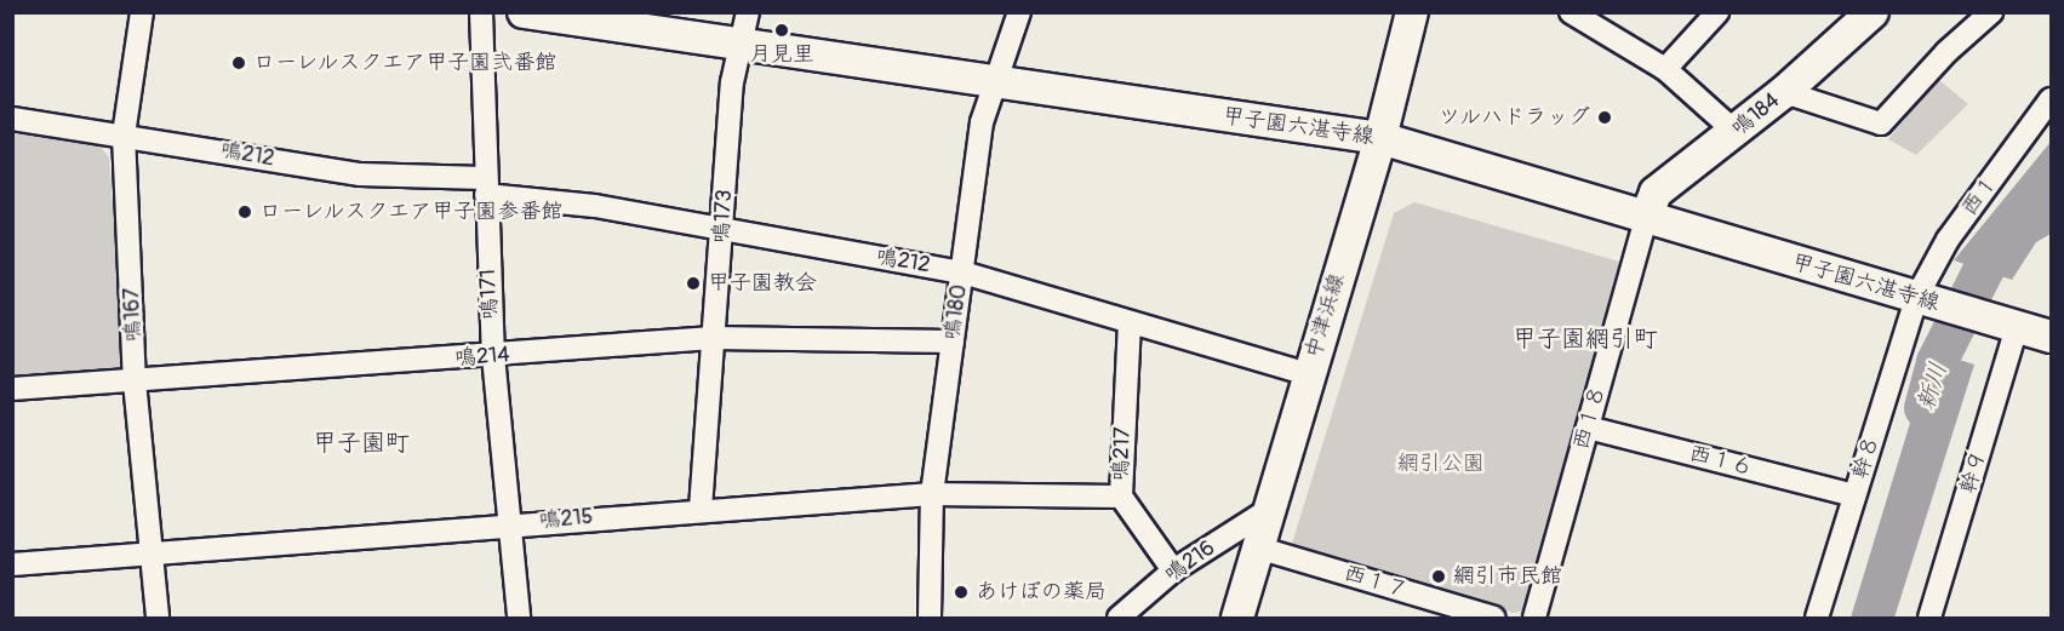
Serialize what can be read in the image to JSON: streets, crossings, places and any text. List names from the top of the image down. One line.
{"streets":{"main road":["鳴184","甲子園六湛寺線","中津浜線"],"street":["鳴212","西１","鳴173","鳴171","鳴180","鳴167","鳴214","西１８","鳴217","幹８","西１６","幹９","鳴215","鳴216","西１７"]},"crossings":[["鳴184","甲子園六湛寺線"],["鳴184","西１８"],["甲子園六湛寺線","西１"],["甲子園六湛寺線","鳴173"],["甲子園六湛寺線","鳴180"],["甲子園六湛寺線","中津浜線"],["甲子園六湛寺線","西１８"],["甲子園六湛寺線","幹８"],["甲子園六湛寺線","幹９"],["鳴212","鳴173"],["鳴212","鳴171"],["鳴212","鳴180"],["鳴212","鳴167"],["鳴212","中津浜線"],["鳴212","鳴217"],["西１","幹８"],["鳴173","鳴214"],["鳴173","鳴215"],["鳴171","鳴214"],["鳴171","鳴215"],["鳴180","鳴214"],["鳴180","鳴215"],["鳴167","鳴214"],["鳴167","鳴215"],["中津浜線","鳴216"],["中津浜線","西１７"],["西１８","西１６"],["鳴217","鳴215"],["鳴217","鳴216"],["幹８","西１６"]],"districts":["甲子園網引町","甲子園町"],"water":["新川"],"parks":["網引公園"],"places":["月見里","ローレルスクエア甲子園弐番館","ツルハドラッグ","ローレルスクエア甲子園参番館","甲子園教会","網引市民館","あけぼの薬局"]}
